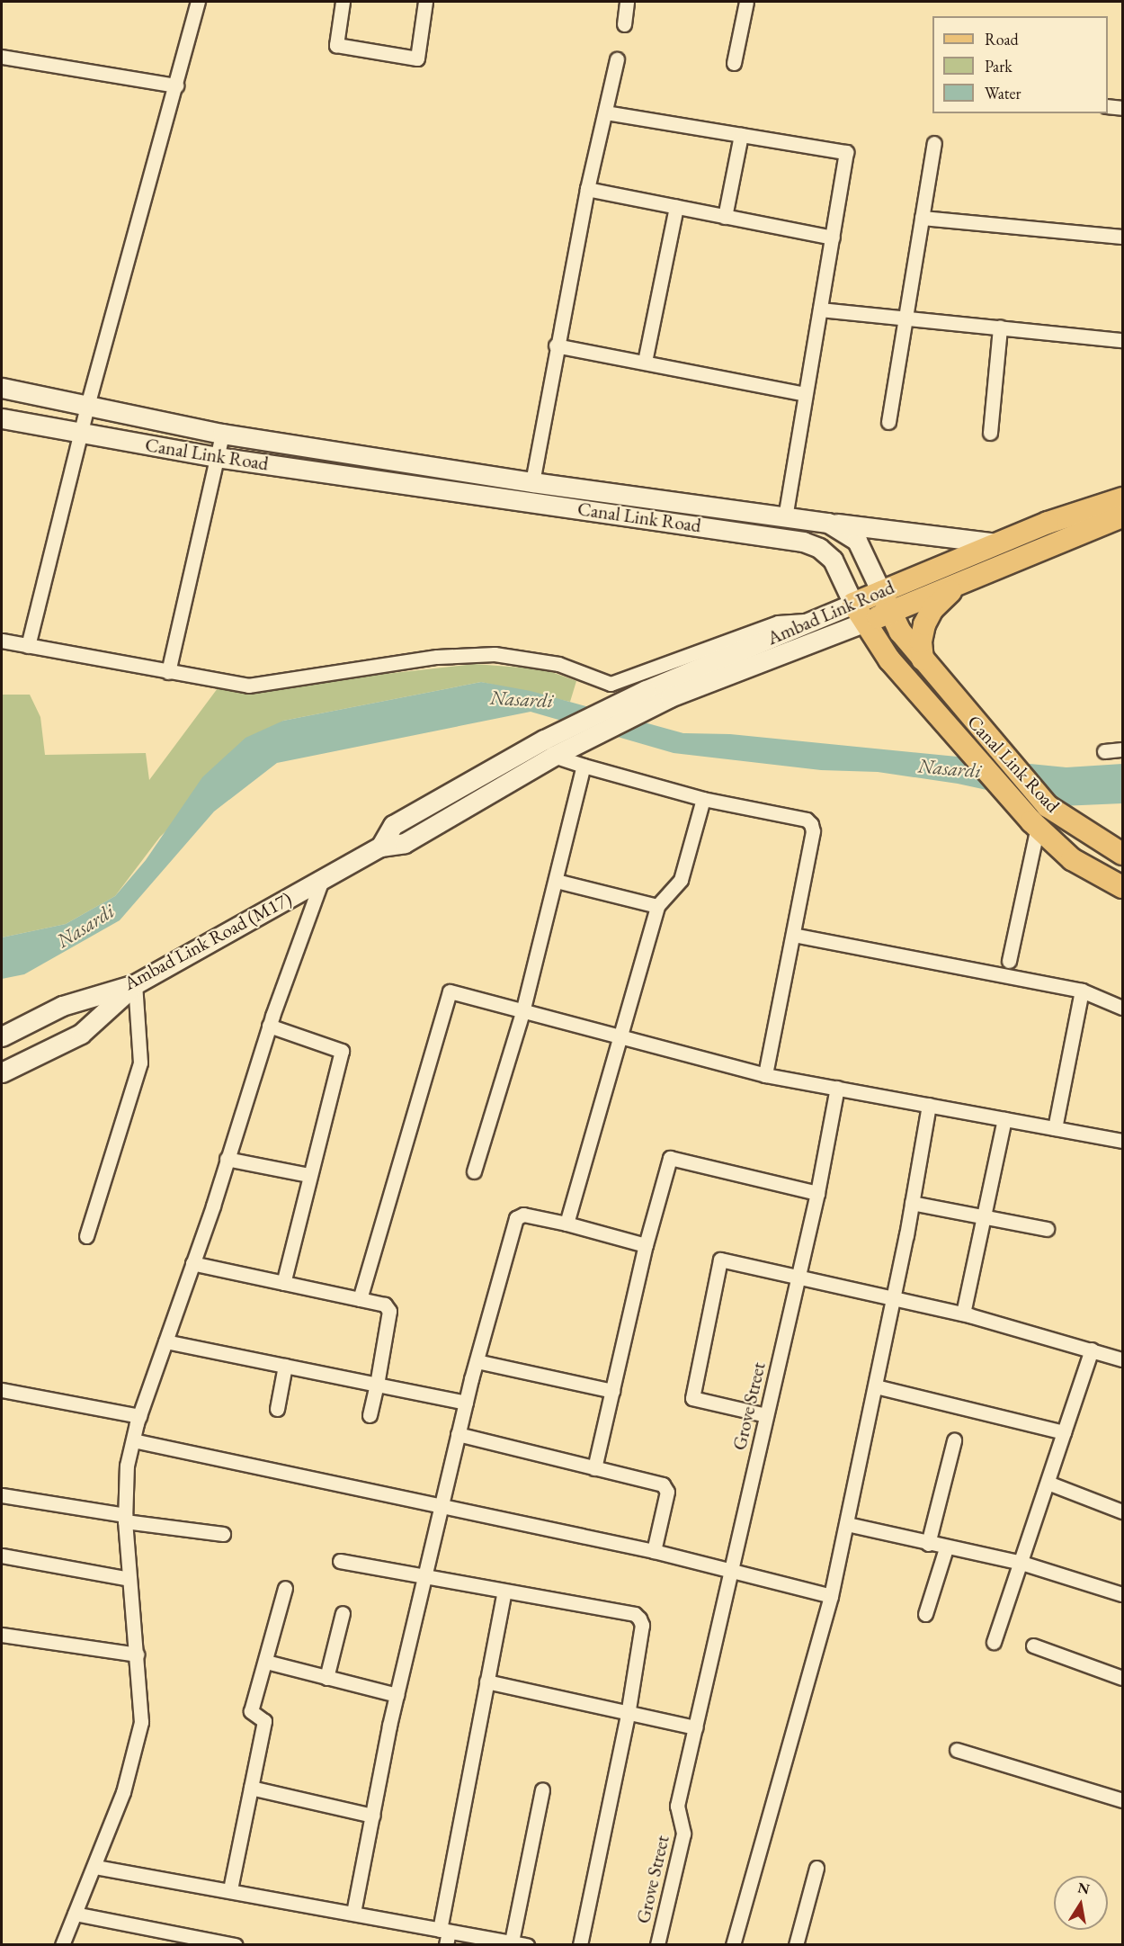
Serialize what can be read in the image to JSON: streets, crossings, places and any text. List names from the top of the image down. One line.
{"streets":{"main road":["Canal Link Road","Ambad Link Road","Ambad Link Road (M17)"],"street":["Grove Street"]},"crossings":[["Canal Link Road","Ambad Link Road"],["Ambad Link Road","Ambad Link Road (M17)"]],"water":["Nasardi"],"legend":["Road","Park","Water"],"north":"top"}
